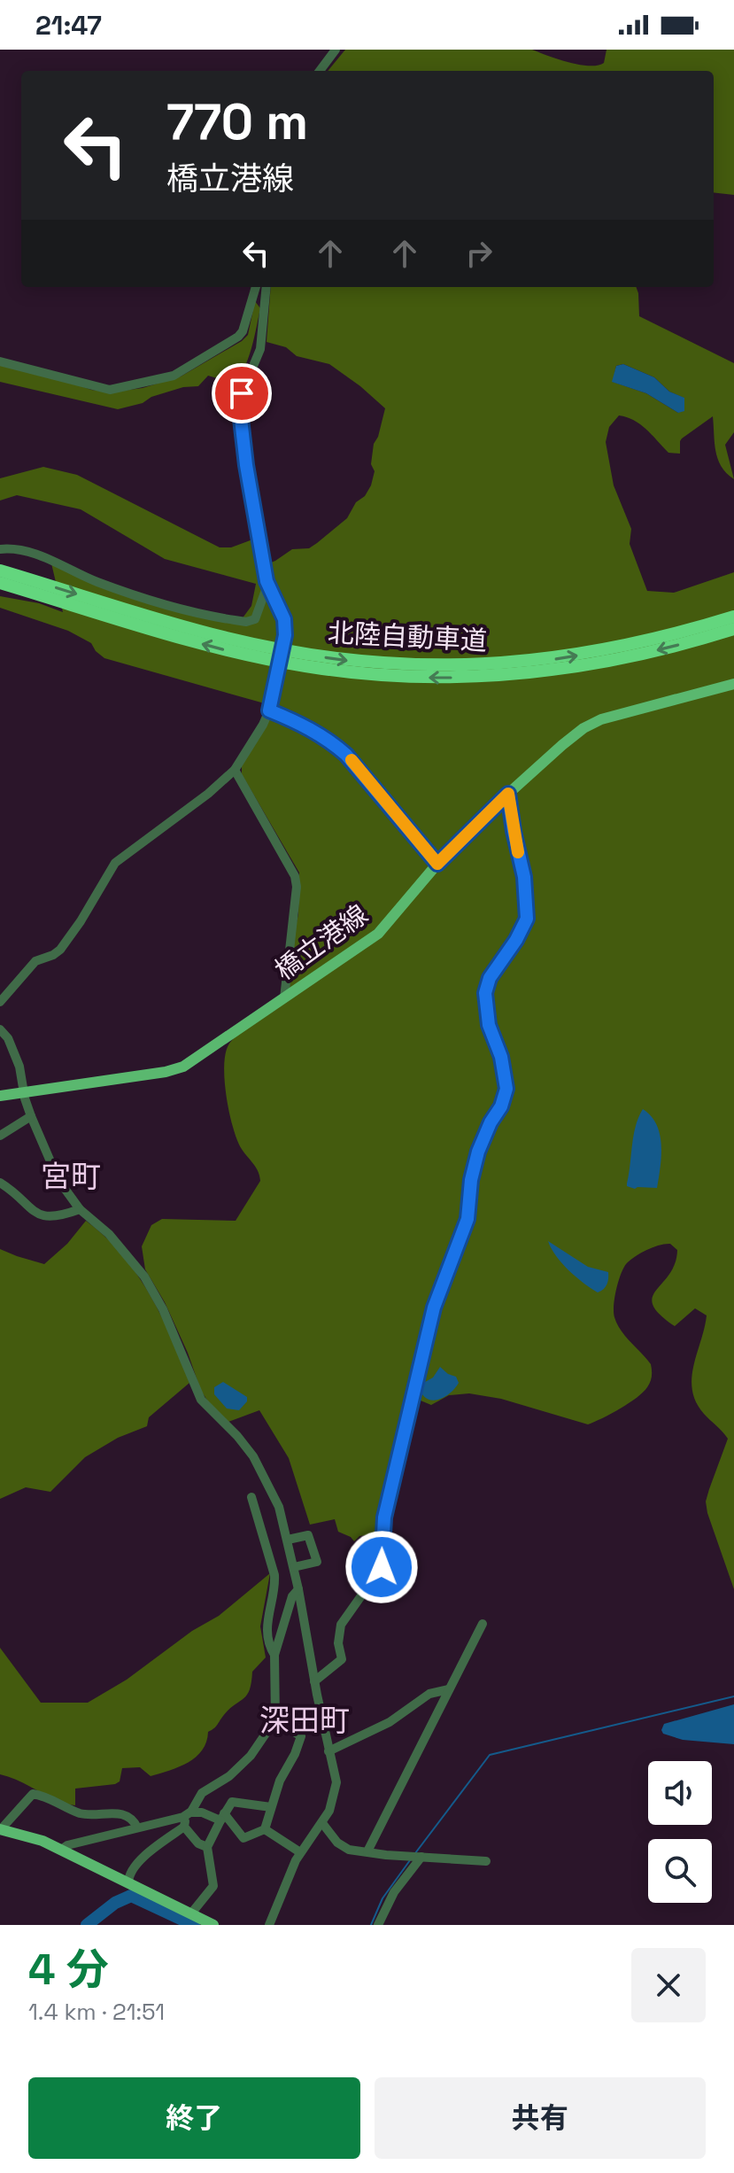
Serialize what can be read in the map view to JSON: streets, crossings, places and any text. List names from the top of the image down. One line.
{"streets":{"highway":["北陸自動車道"],"main road":["橋立港線"]},"districts":["宮町","深田町"],"page":{"status":"21:47","turn":["770 m","橋立港線"],"heading":["4 分","1.4 km · 21:51"],"buttons":["終了","共有"]}}
